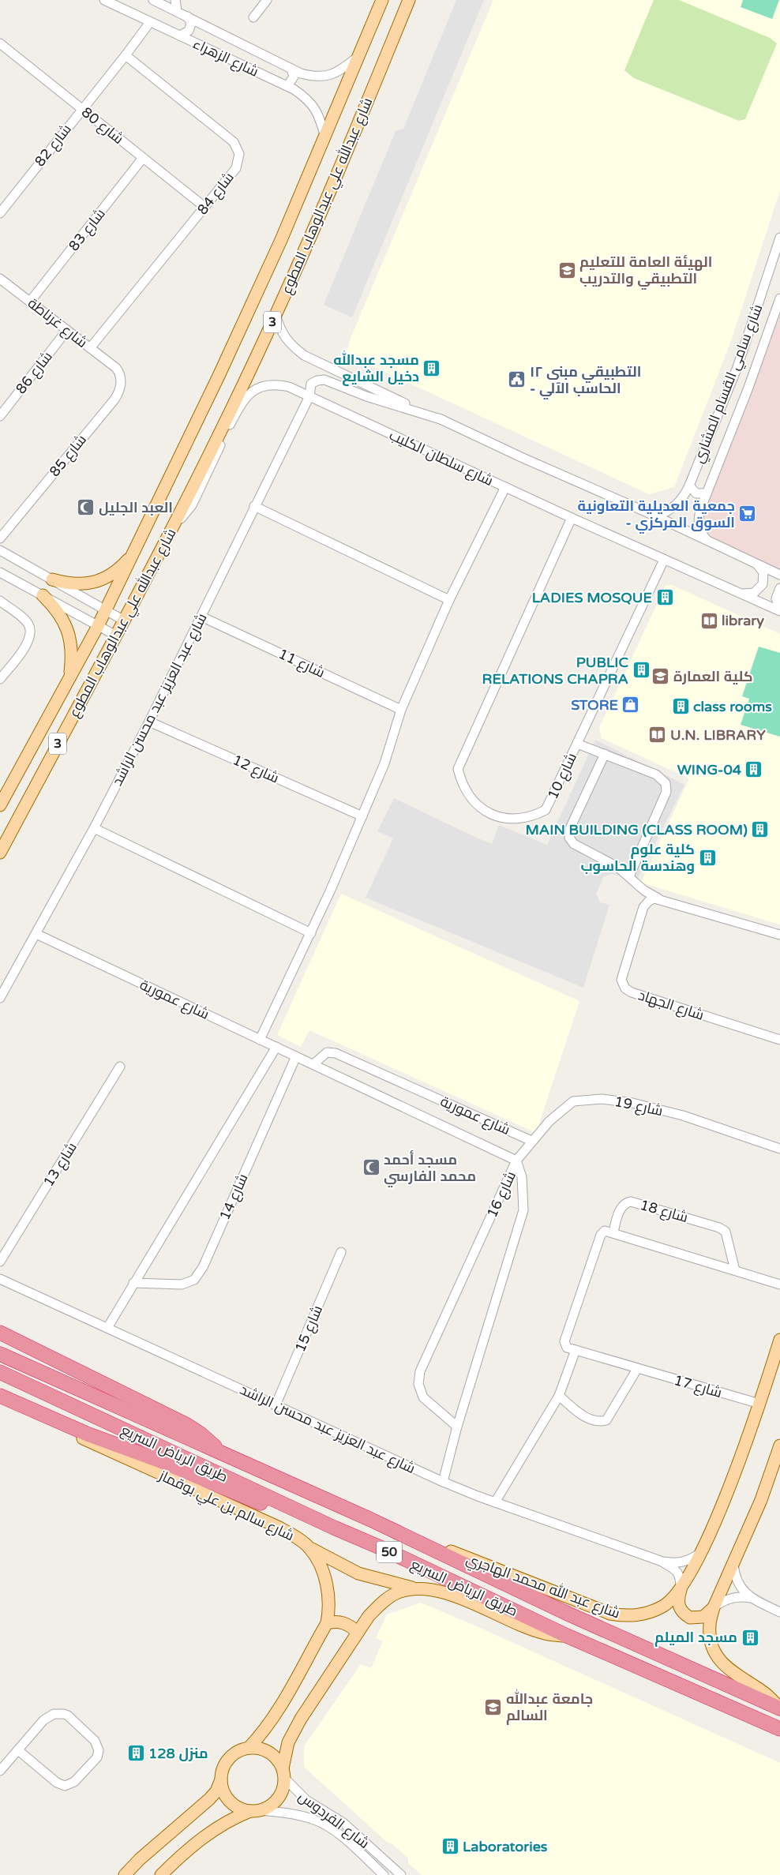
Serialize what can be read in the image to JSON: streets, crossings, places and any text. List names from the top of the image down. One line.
{"streets":{"highway":["طريق الرياض السريع","50"],"main road":["شارع عبدالله علي عبدالوهاب المطوع","3","شارع سالم بن علي بوقماز","شارع عبد الله محمد الهاجري"],"street":["شارع الزهراء","شارع 80","شارع 82","شارع 84","شارع 83","شارع غرناطة","شارع 86","شارع سامي القسام المشاري","شارع 85","شارع سلطان الكليب","شارع 11","شارع عبد العزيز عبد محسن الراشد","شارع 12","شارع 10","شارع عمورية","شارع الجهاد","شارع 19","شارع 13","شارع 16","شارع 14","شارع 18","شارع 15","شارع 17","شارع الفردوس"]},"crossings":[["شارع الزهراء","شارع 82"],["شارع الزهراء","شارع عبدالله علي عبدالوهاب المطوع"],["شارع 80","شارع 82"],["شارع 80","شارع 84"],["شارع 80","شارع 83"],["شارع 82","شارع 84"],["شارع 84","شارع غرناطة"],["شارع عبدالله علي عبدالوهاب المطوع","شارع سلطان الكليب"],["شارع 83","شارع غرناطة"],["شارع غرناطة","شارع 86"],["شارع غرناطة","شارع 85"],["شارع سلطان الكليب","شارع عبد العزيز عبد محسن الراشد"],["شارع سلطان الكليب","شارع 10"],["شارع 11","شارع عبد العزيز عبد محسن الراشد"],["شارع عبد العزيز عبد محسن الراشد","شارع 12"],["شارع عبد العزيز عبد محسن الراشد","شارع عمورية"],["شارع عبد العزيز عبد محسن الراشد","شارع 16"],["شارع عبد العزيز عبد محسن الراشد","شارع 15"],["شارع عبد العزيز عبد محسن الراشد","شارع عبد الله محمد الهاجري"],["شارع عمورية","شارع 19"],["شارع عمورية","شارع 16"],["شارع عمورية","شارع 14"],["شارع 19","شارع 16"],["شارع 17","شارع عبد الله محمد الهاجري"],["طريق الرياض السريع","شارع عبد الله محمد الهاجري"],["شارع سالم بن علي بوقماز","شارع الفردوس"]],"places":{"school or university":["الهيئة العامة للتعليم التطبيقي والتدريب","كلية العمارة","جامعة عبدالله السالم"],"building":["مسجد عبدالله دخيل الشايع","LADIES MOSQUE","PUBLIC RELATIONS CHAPRA","class rooms","WING-04","MAIN BUILDING (CLASS ROOM)","كلية علوم وهندسة الحاسوب","مسجد الميلم","منزل 128","Laboratories"],"public building":["التطبيقي مبنى ١٢ - الحاسب الآلي"],"mosque":["العبد الجليل","مسجد أحمد محمد الفارسي"],"supermarket":["جمعية العديلية التعاونية - السوق المركزي"],"library":["library","U.N. LIBRARY"],"shop":["STORE"]}}
